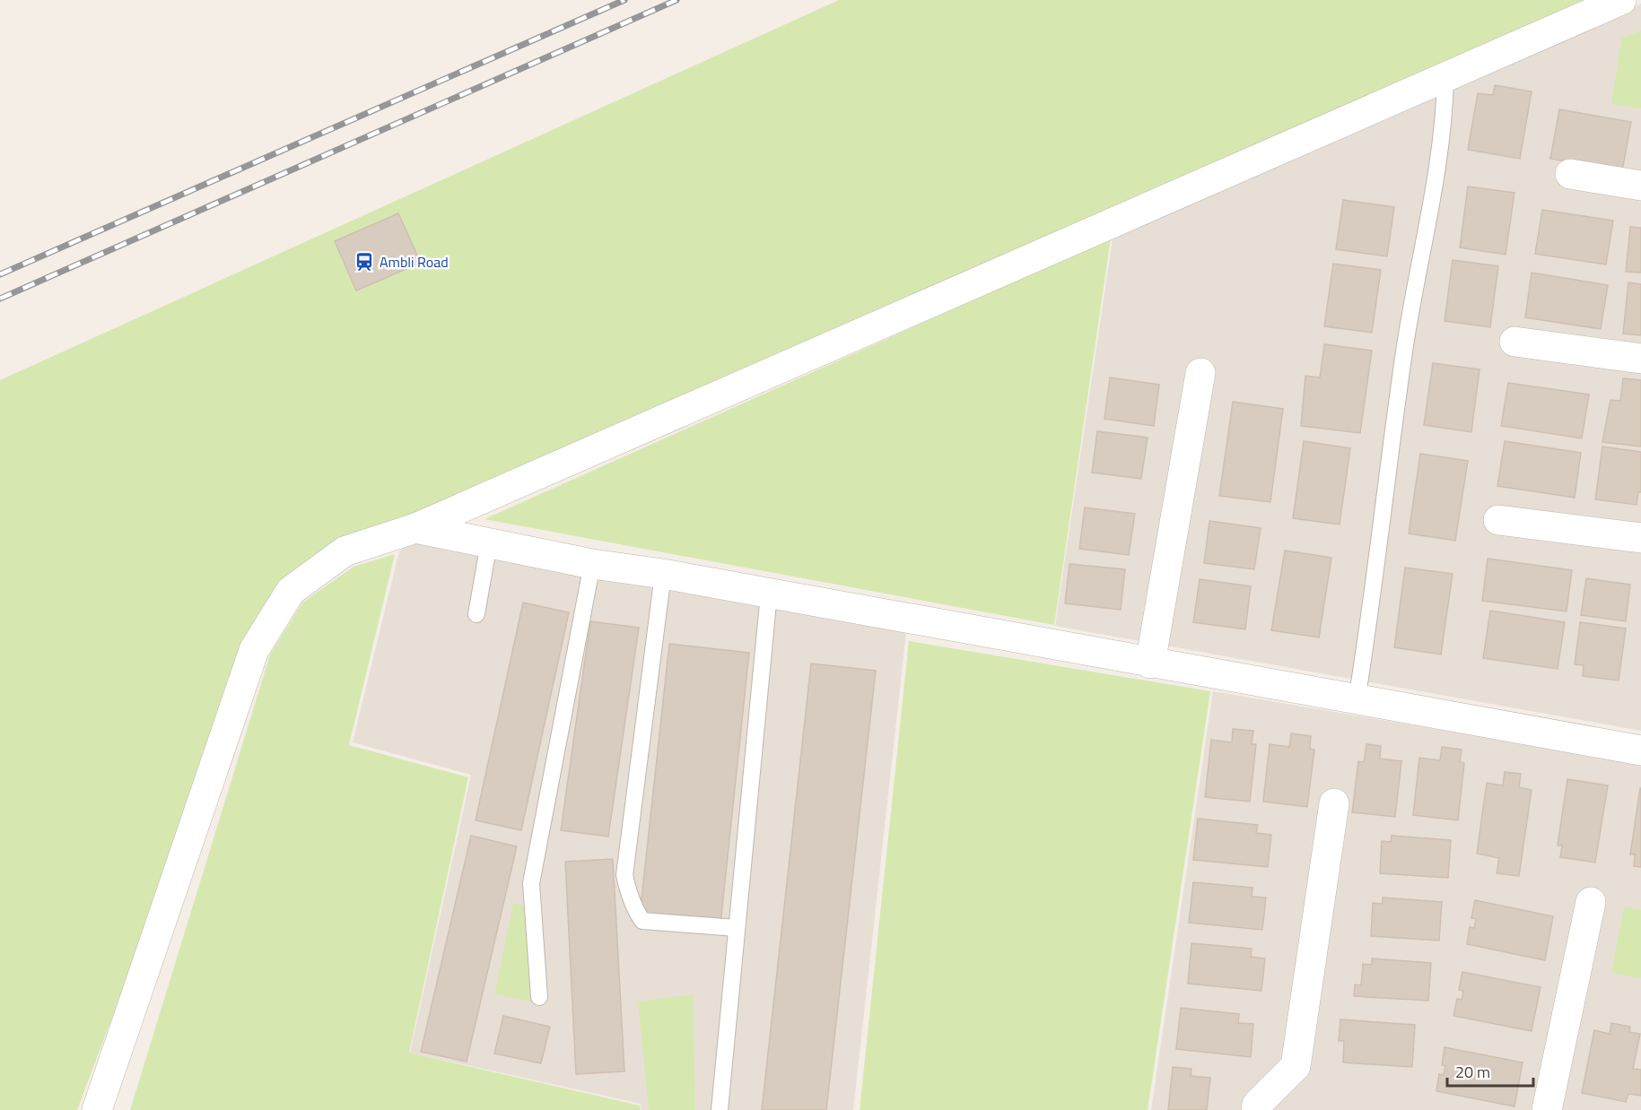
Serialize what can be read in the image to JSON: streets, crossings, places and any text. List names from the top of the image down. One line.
{"places":{"station":["Ambli Road"]},"scale_bar":"20 m"}
